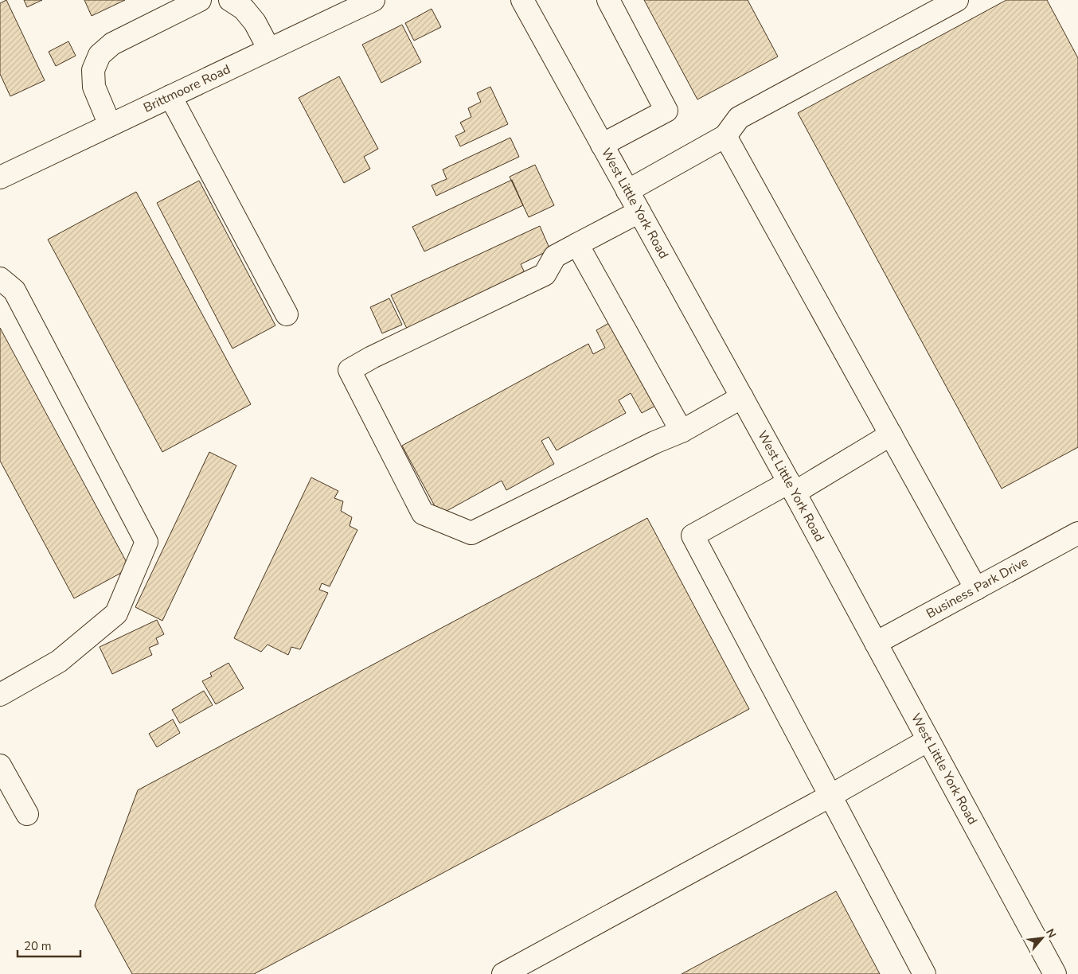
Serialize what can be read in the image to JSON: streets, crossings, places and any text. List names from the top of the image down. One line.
{"streets":{"main road":["Brittmoore Road","West Little York Road","Business Park Drive"]},"crossings":[["West Little York Road","Business Park Drive"]],"scale_bar":"20 m","north":"top right"}
